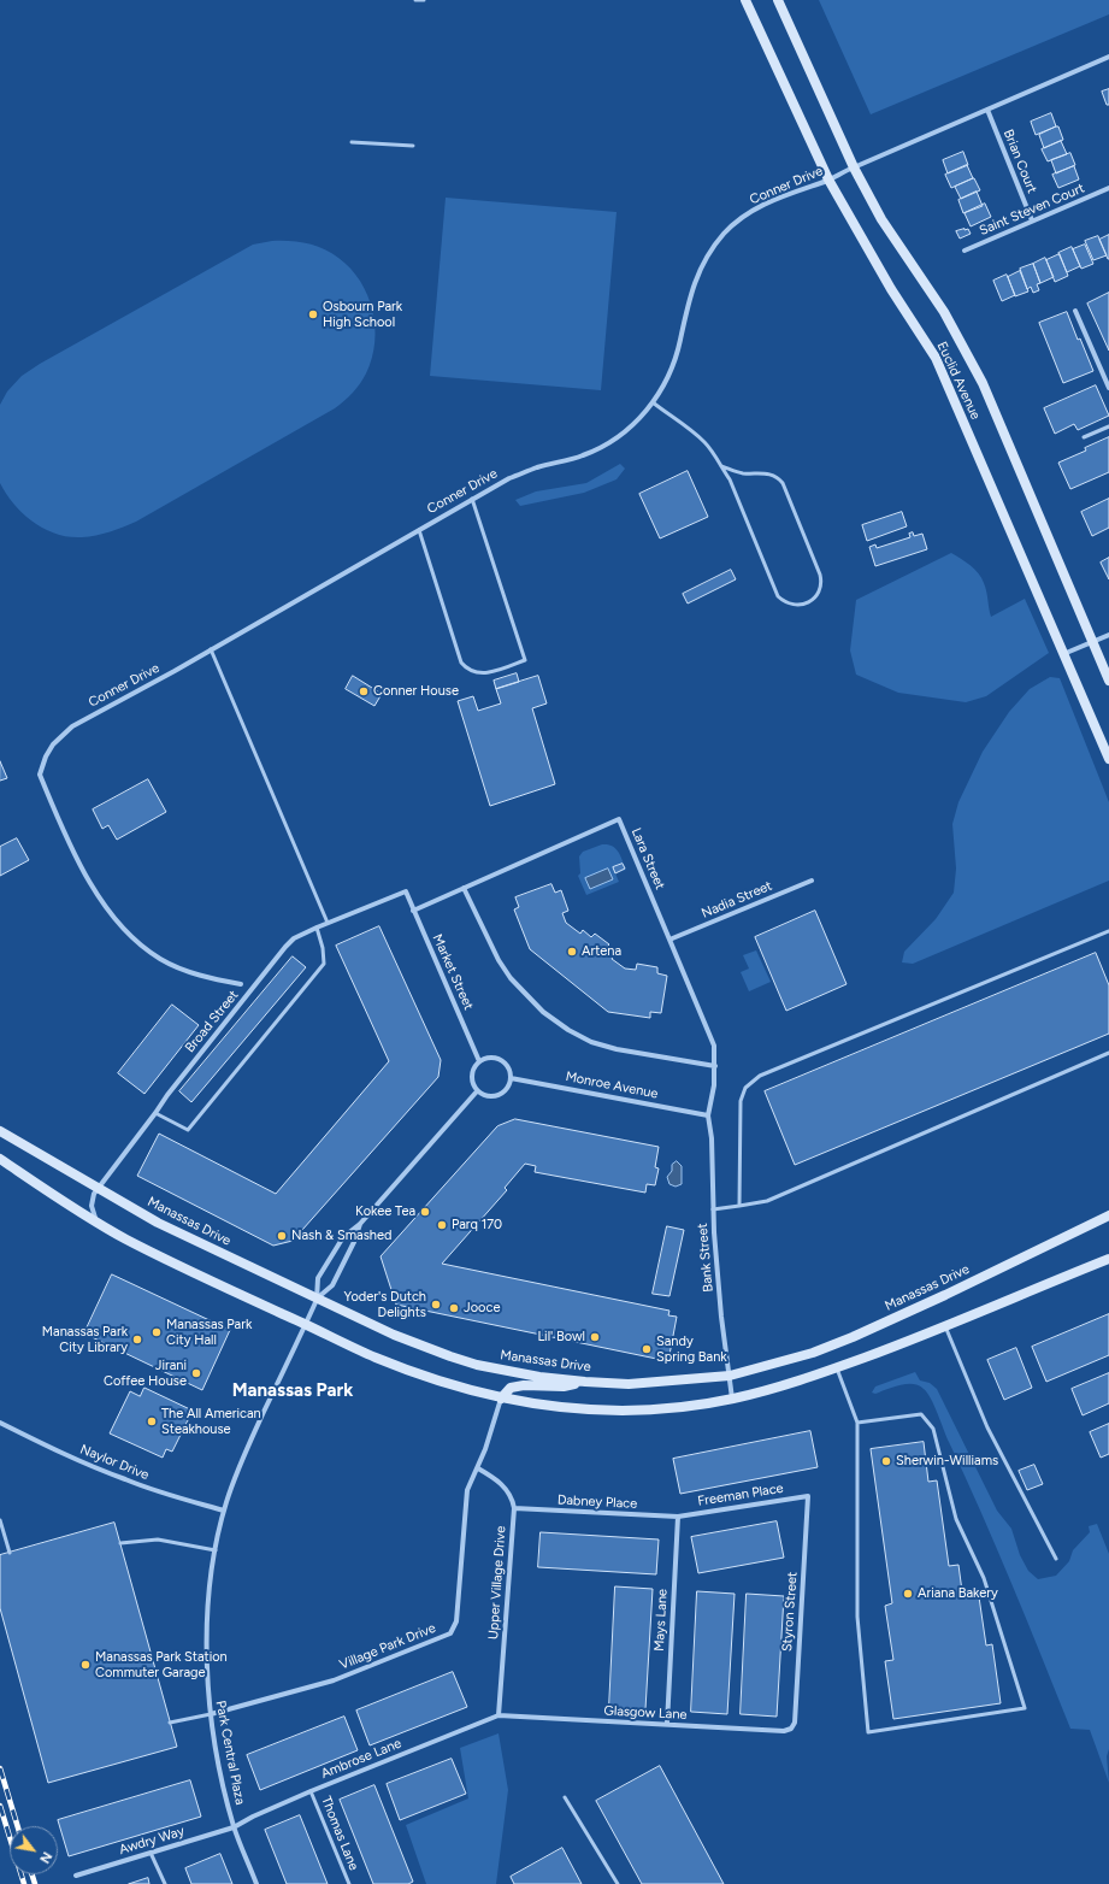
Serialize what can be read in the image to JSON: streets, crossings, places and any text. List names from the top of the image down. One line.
{"streets":{"main road":["Euclid Avenue","Manassas Drive"],"street":["Brian Court","Conner Drive","Saint Steven Court","Lara Street","Nadia Street","Market Street","Broad Street","Monroe Avenue","Bank Street","Naylor Drive","Freeman Place","Dabney Place","Upper Village Drive","Styron Street","Mays Lane","Village Park Drive","Glasgow Lane","Park Central Plaza","Ambrose Lane","Awdry Way"],"lane":["Thomas Lane"]},"crossings":[["Brian Court","Conner Drive"],["Brian Court","Saint Steven Court"],["Conner Drive","Euclid Avenue"],["Lara Street","Nadia Street"],["Lara Street","Market Street"],["Lara Street","Monroe Avenue"],["Lara Street","Bank Street"],["Market Street","Broad Street"],["Market Street","Monroe Avenue"],["Broad Street","Manassas Drive"],["Monroe Avenue","Bank Street"],["Manassas Drive","Bank Street"],["Manassas Drive","Park Central Plaza"],["Naylor Drive","Park Central Plaza"],["Freeman Place","Dabney Place"],["Freeman Place","Styron Street"],["Freeman Place","Mays Lane"],["Dabney Place","Upper Village Drive"],["Dabney Place","Mays Lane"],["Upper Village Drive","Village Park Drive"],["Upper Village Drive","Glasgow Lane"],["Upper Village Drive","Ambrose Lane"],["Styron Street","Glasgow Lane"],["Mays Lane","Glasgow Lane"],["Village Park Drive","Park Central Plaza"],["Glasgow Lane","Ambrose Lane"],["Park Central Plaza","Ambrose Lane"],["Park Central Plaza","Awdry Way"],["Ambrose Lane","Thomas Lane"],["Ambrose Lane","Awdry Way"]],"districts":["Manassas Park"],"places":["Osbourn Park High School","Conner House","Artena","Kokee Tea","Parq 170","Nash & Smashed","Yoder's Dutch Delights","Jooce","Manassas Park City Hall","Lil' Bowl","Manassas Park City Library","Sandy Spring Bank","Jirani Coffee House","The All American Steakhouse","Sherwin-Williams","Ariana Bakery","Manassas Park Station Commuter Garage"],"north":"bottom right"}
